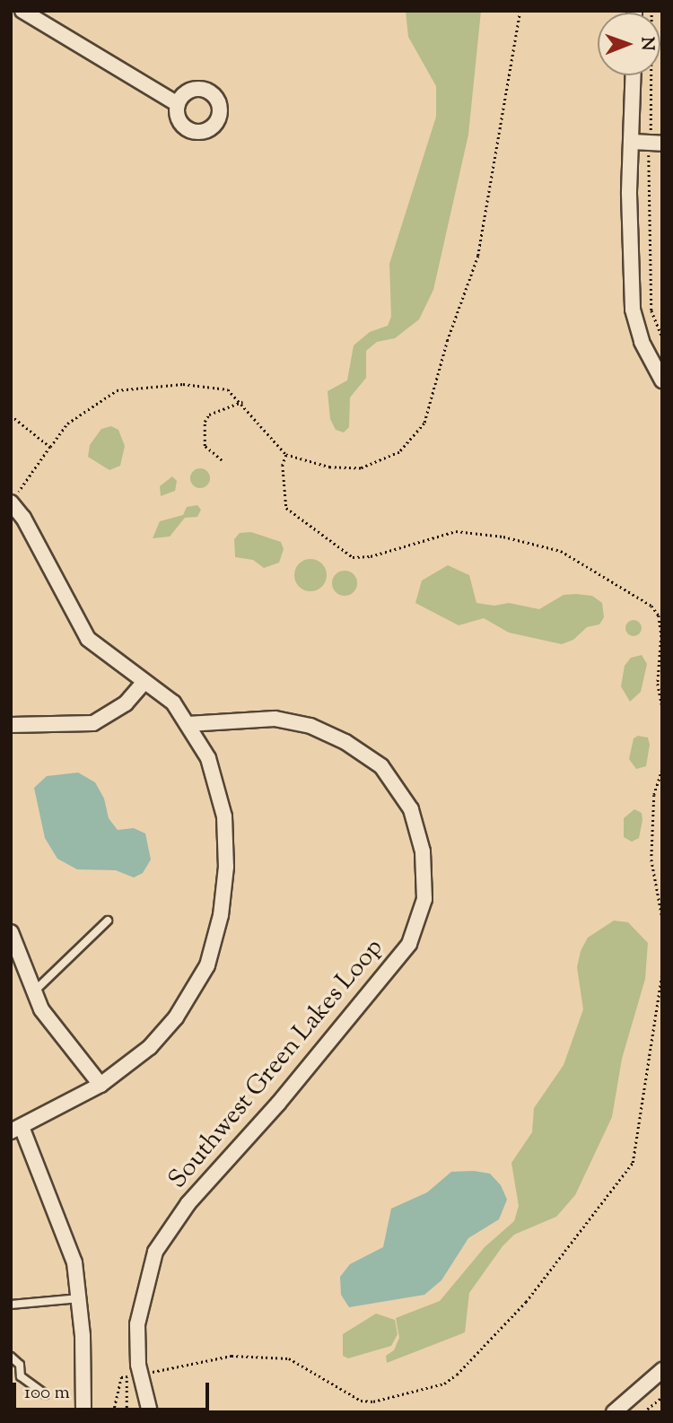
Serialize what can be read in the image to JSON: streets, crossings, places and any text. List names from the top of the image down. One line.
{"streets":{"street":["Southwest Green Lakes Loop"]},"scale_bar":"100 m","north":"right"}
